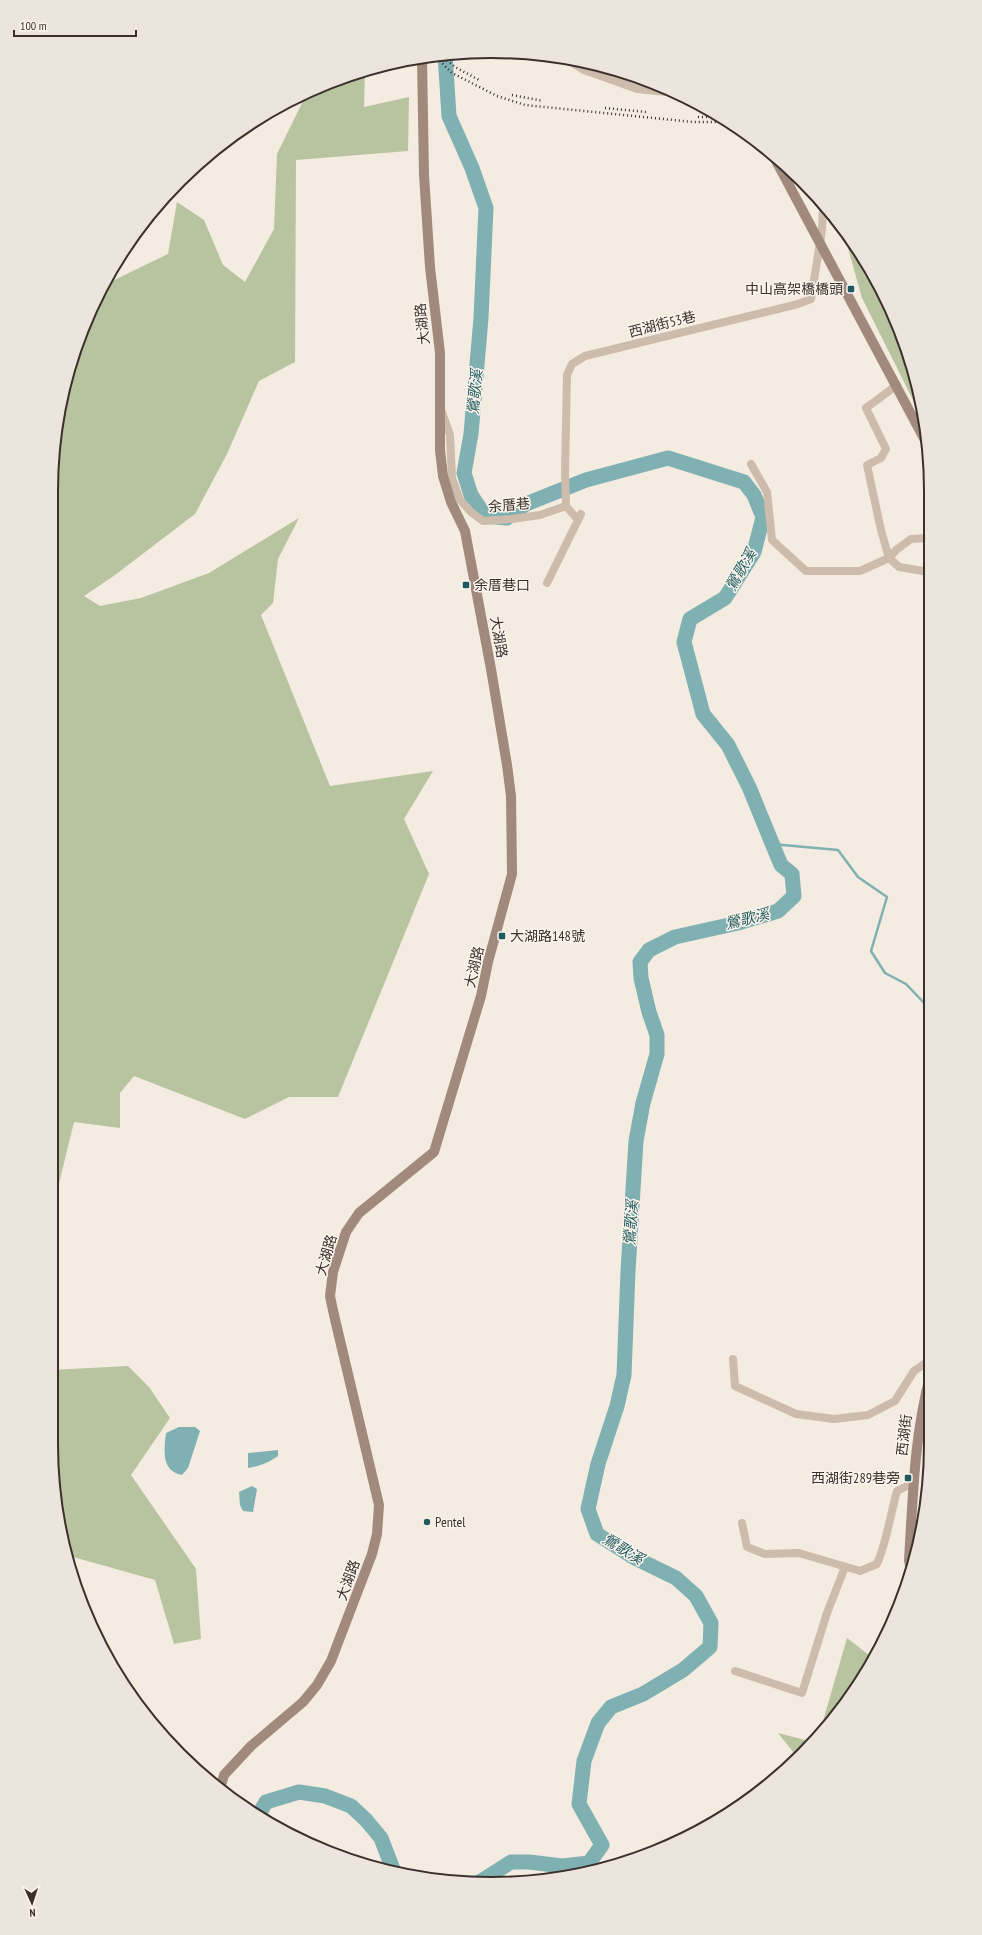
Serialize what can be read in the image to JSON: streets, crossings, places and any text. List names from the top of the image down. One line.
{"streets":{"street":["大湖路","西湖街53巷","余厝巷","西湖街"]},"crossings":[["大湖路","余厝巷"],["西湖街53巷","余厝巷"]],"water":["鶯歌溪"],"places":{"transit":["中山高架橋橋頭","余厝巷口","大湖路148號","西湖街289巷旁"],"other":["Pentel"]},"scale_bar":"100 m","north":"bottom"}
